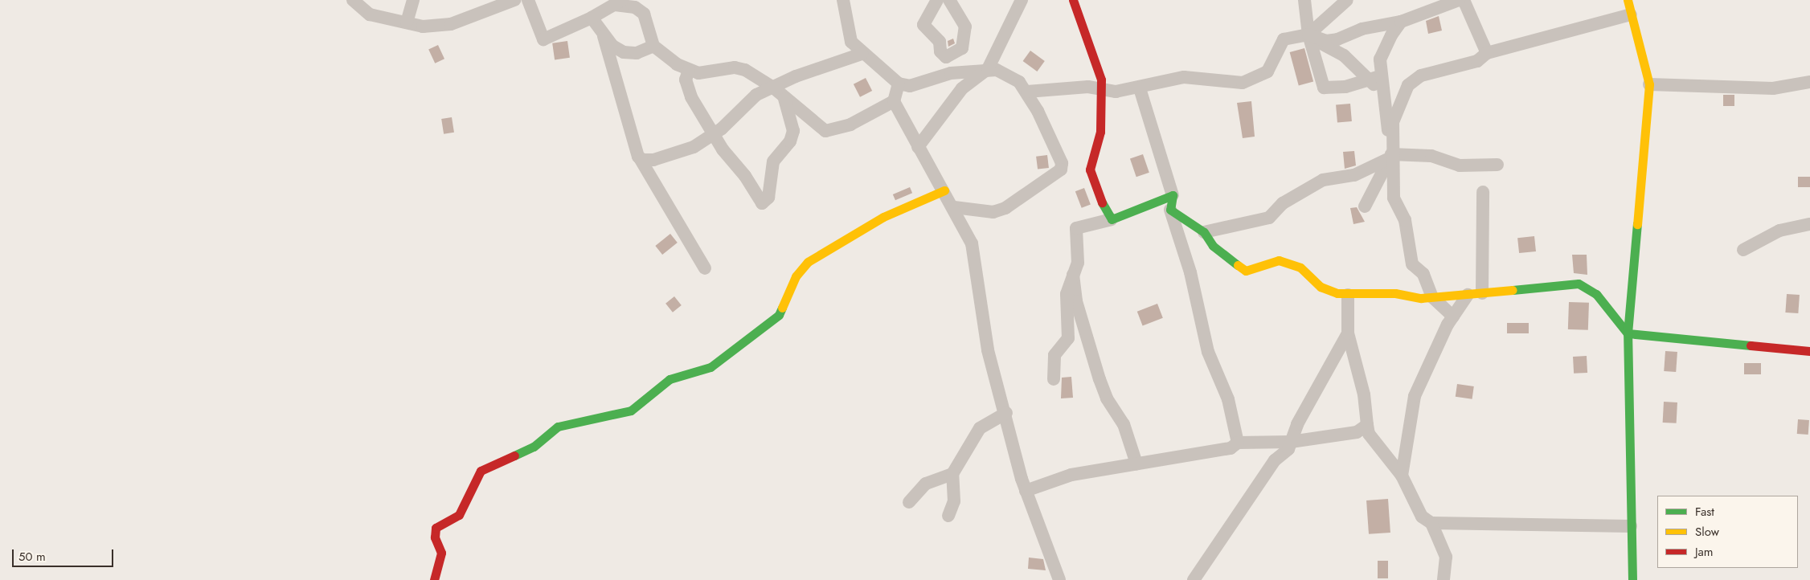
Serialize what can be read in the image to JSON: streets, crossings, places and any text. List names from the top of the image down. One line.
{"legend":["Fast","Slow","Jam"],"scale_bar":"50 m"}
